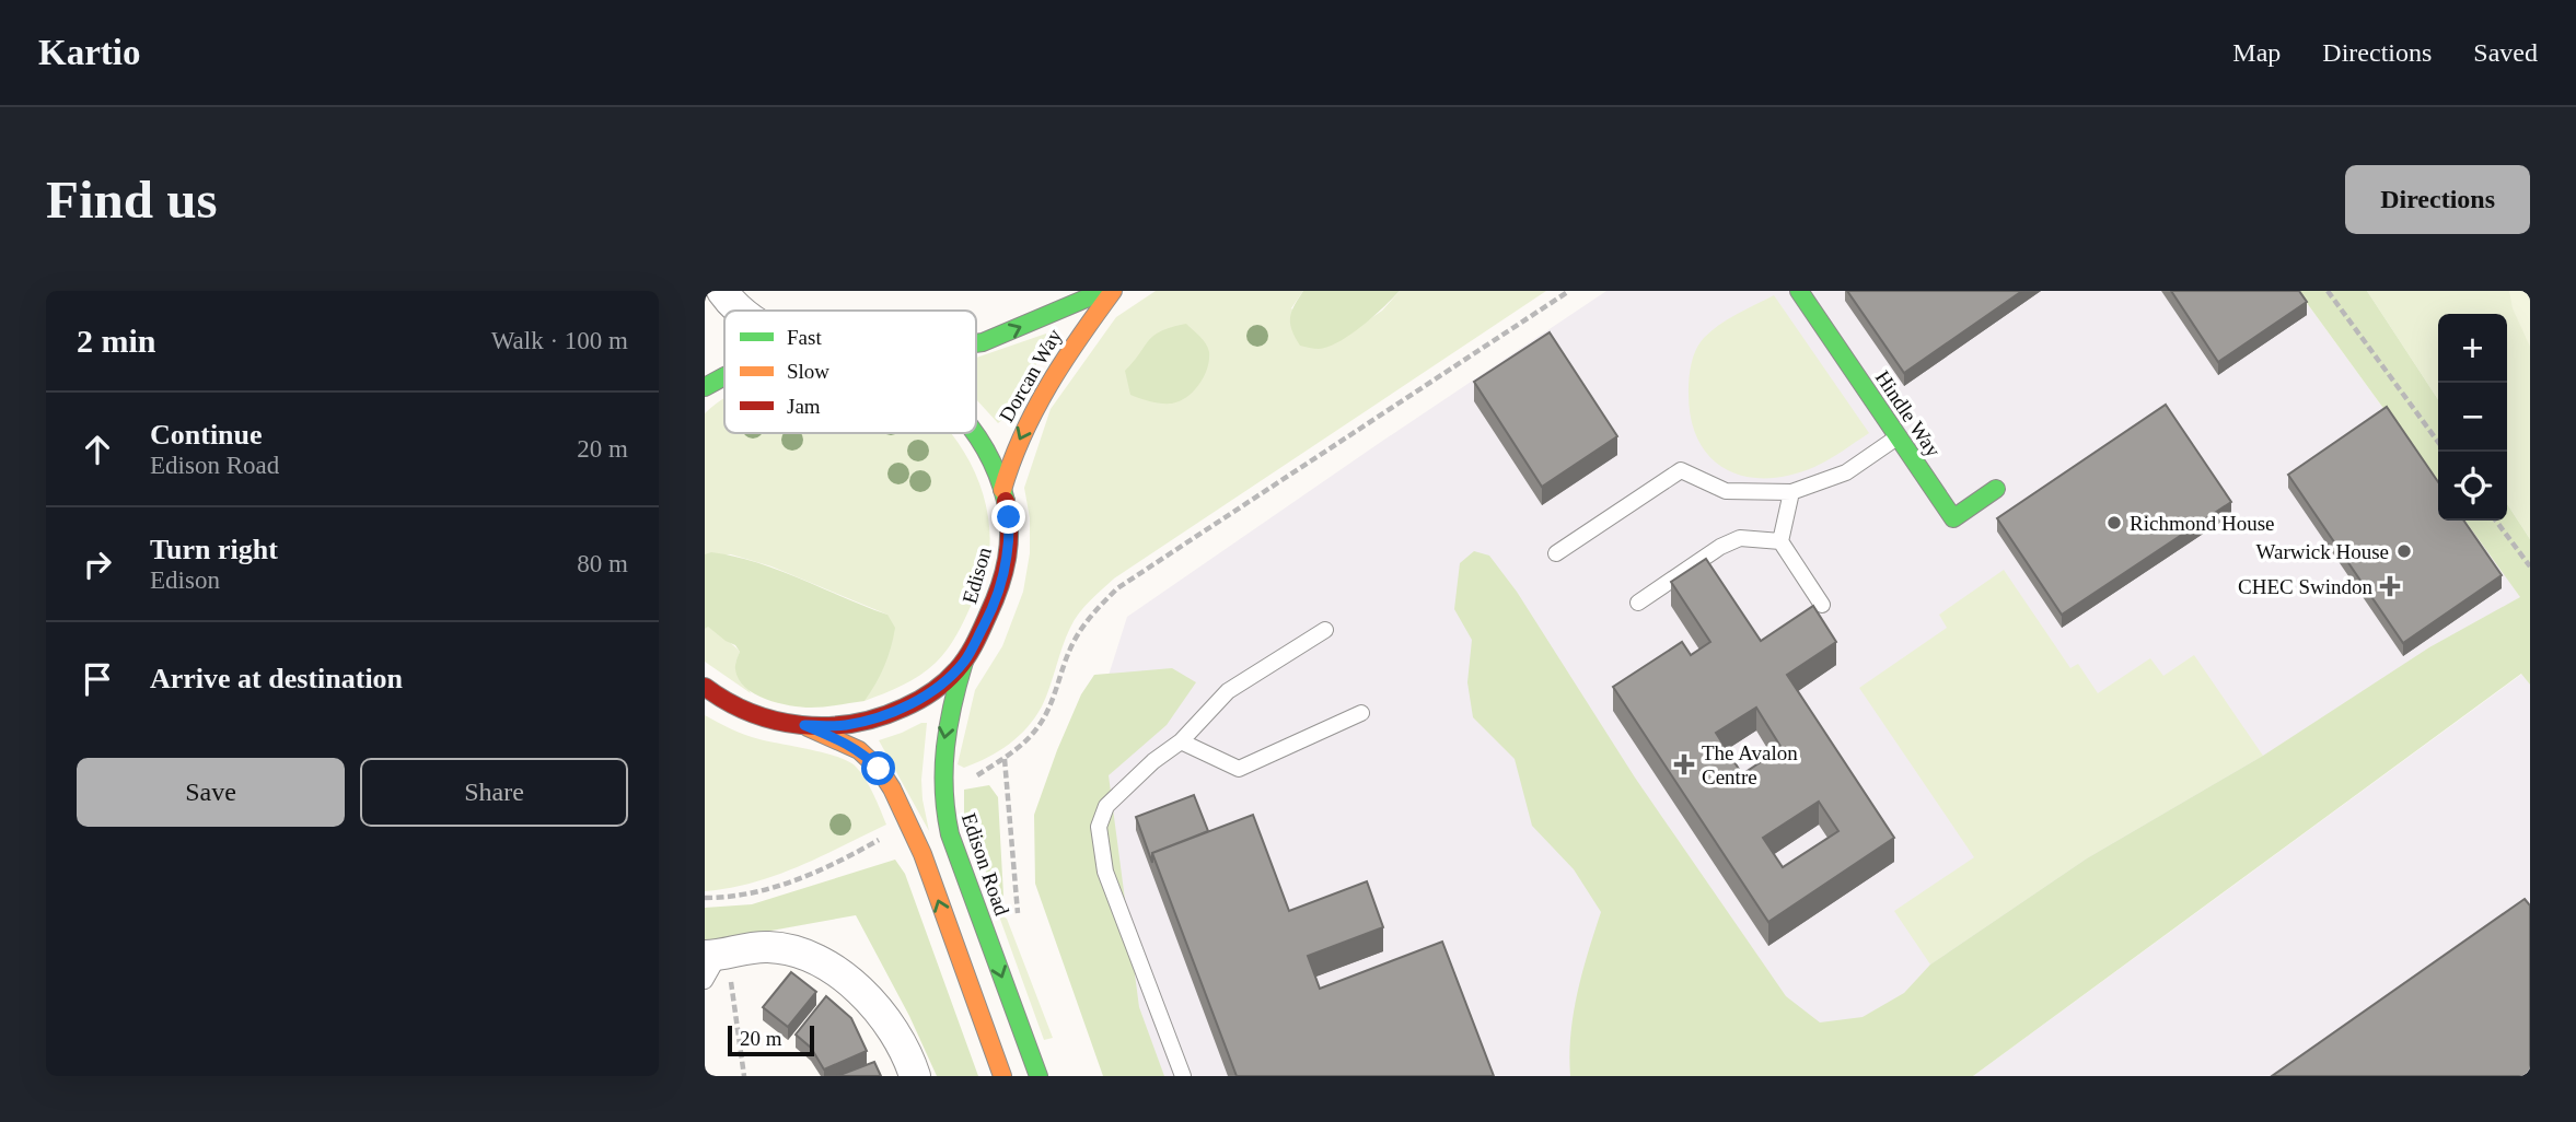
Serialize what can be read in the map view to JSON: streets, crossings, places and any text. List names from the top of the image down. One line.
{"streets":{"main road":["Dorcan Way","Hindle Way","Edison","Edison Road"]},"crossings":[["Dorcan Way","Edison"],["Edison","Edison Road"]],"places":{"other":["Richmond House","Warwick House"],"health":["CHEC Swindon","The Avalon Centre"]},"legend":["Fast","Slow","Jam"],"scale_bar":"20 m","page":{"header":"Kartio","nav":["Map","Directions","Saved"],"buttons":["Directions",["Save","Share"]],"title":"Find us","heading":["2 min","Walk · 100 m"],"map_buttons":["+","−"],"list":[["Continue","Edison Road","20 m"],["Turn right","Edison","80 m"],"Arrive at destination"],"scale":"20 m"}}
